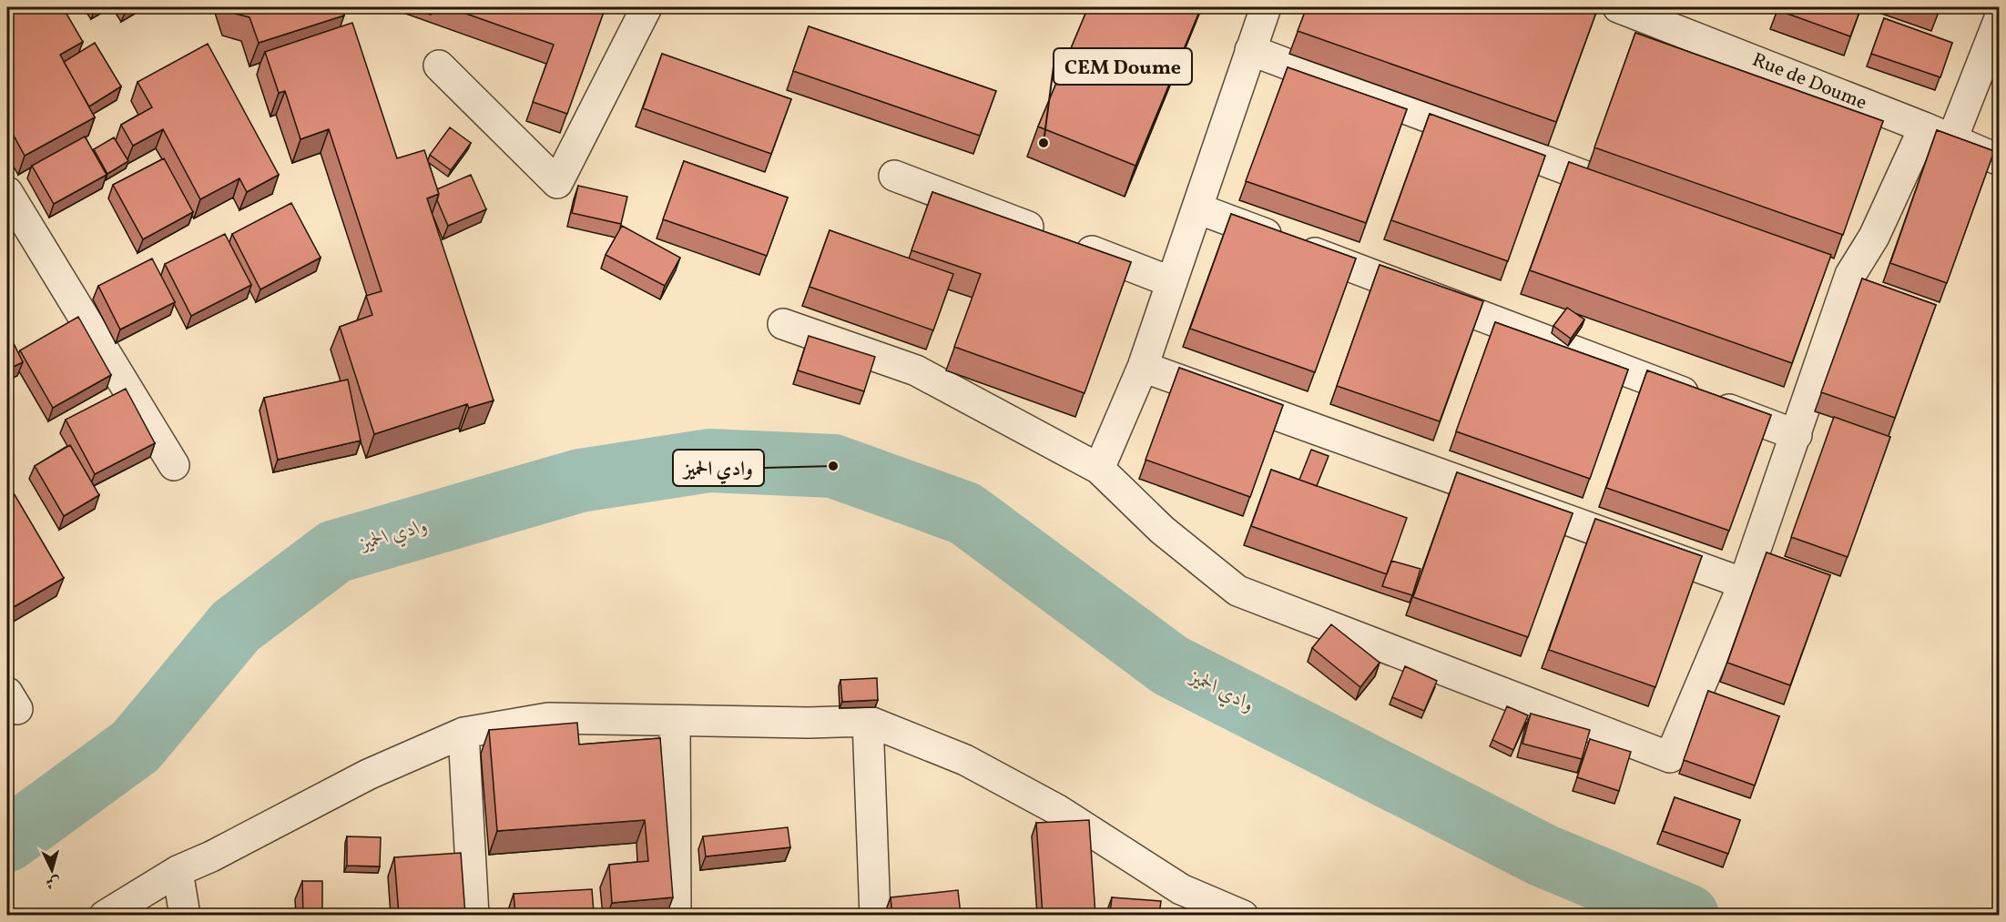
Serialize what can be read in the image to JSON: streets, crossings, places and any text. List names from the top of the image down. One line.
{"streets":{"street":["Rue de Doume"]},"water":["وادي الحميز"],"places":["CEM Doume","وادي الحميز"],"north":"bottom"}
